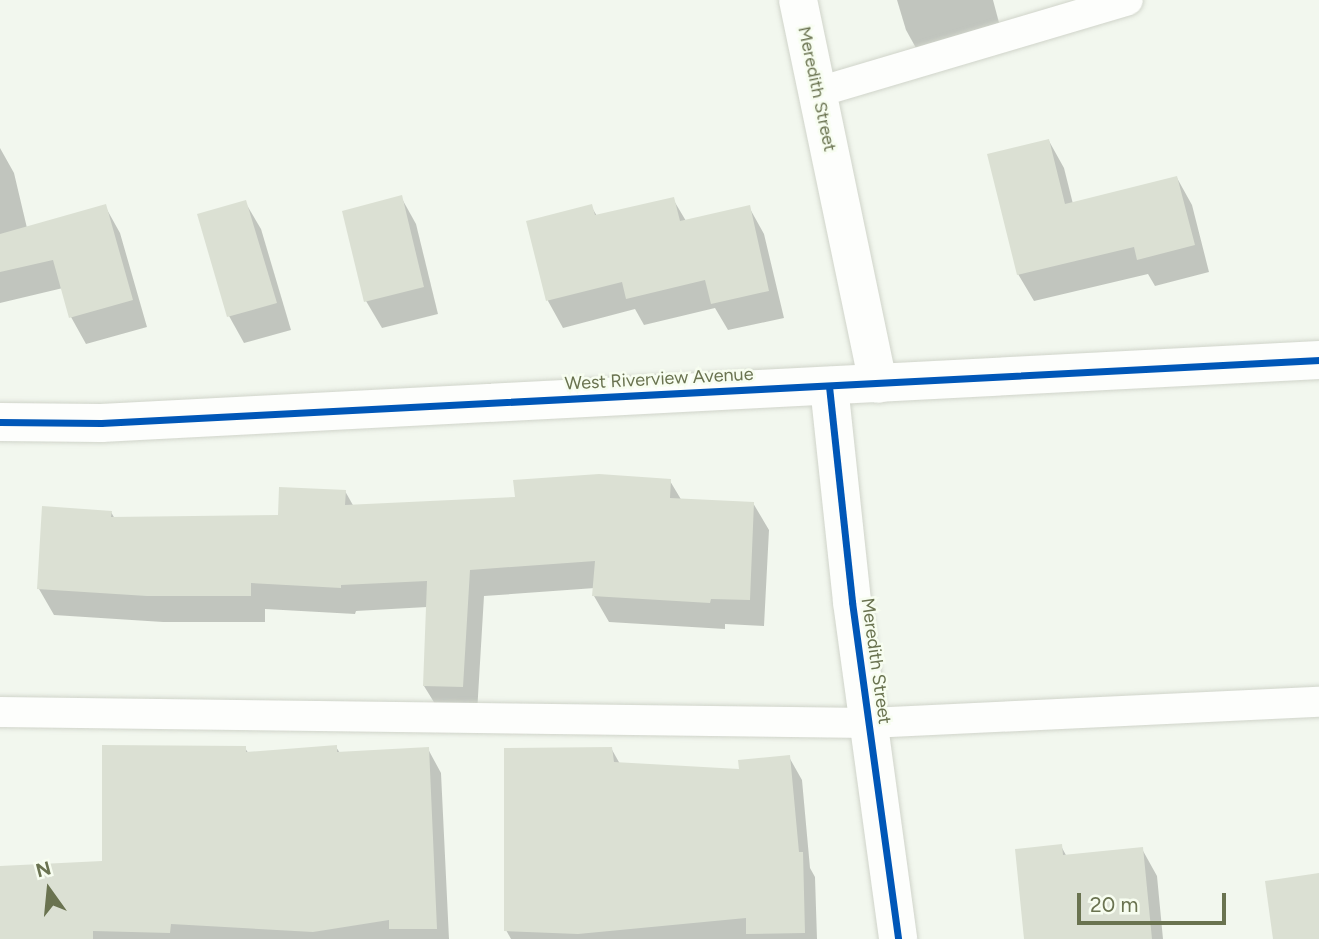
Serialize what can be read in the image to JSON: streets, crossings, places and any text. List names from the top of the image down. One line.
{"streets":{"street":["Meredith Street","West Riverview Avenue"]},"crossings":[["Meredith Street","West Riverview Avenue"]],"scale_bar":"20 m","north":"top"}
